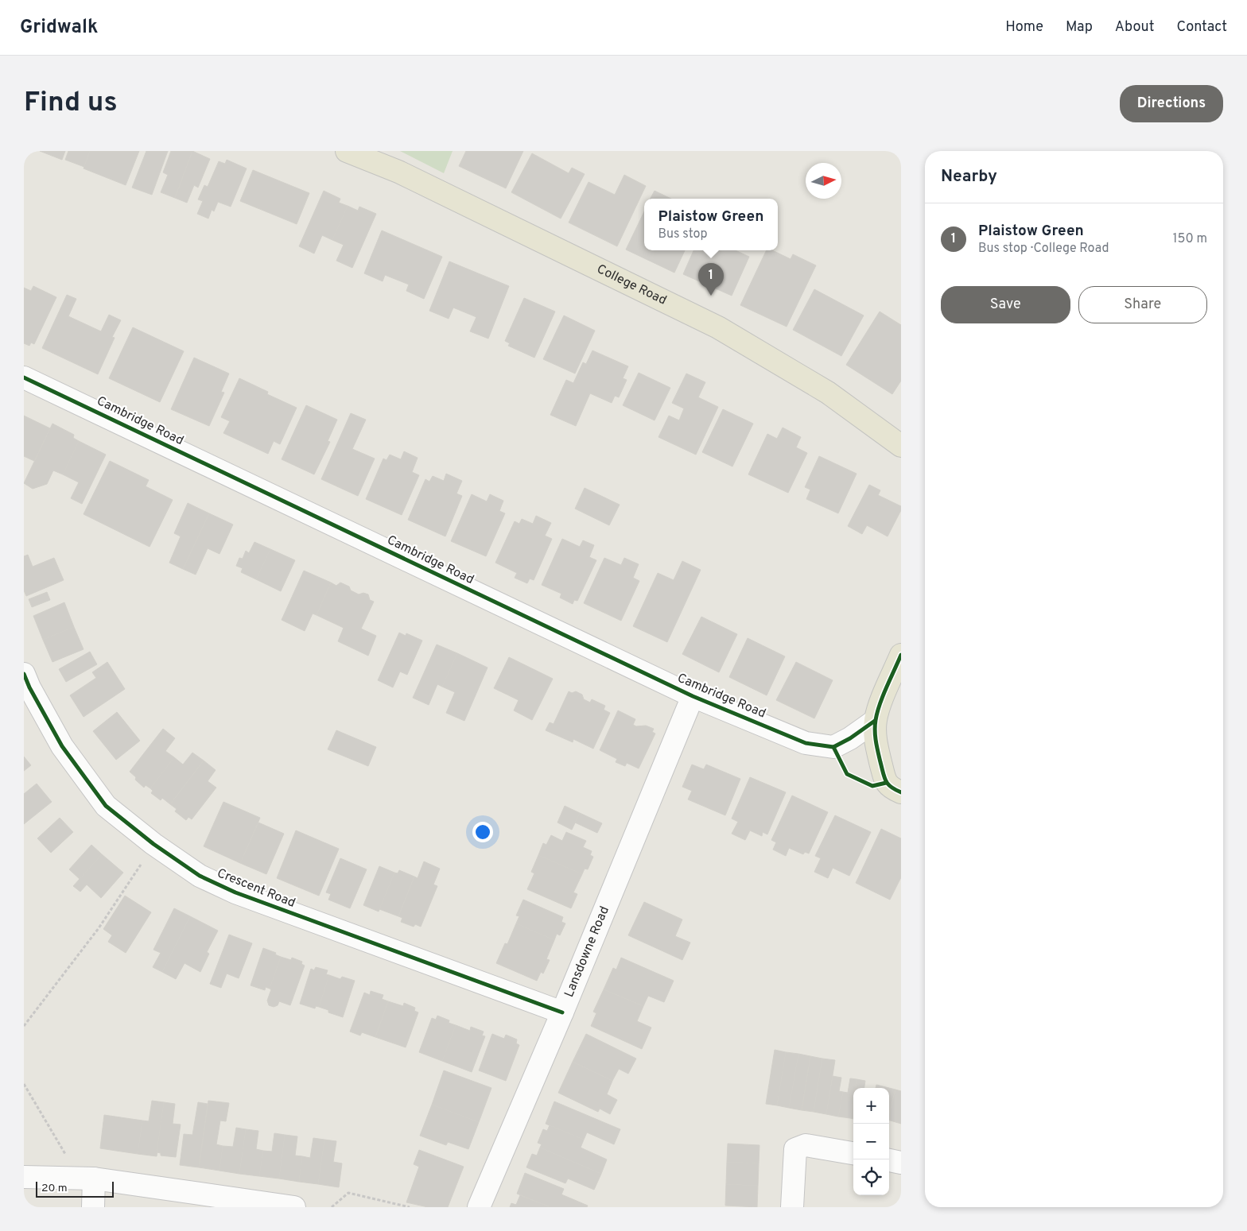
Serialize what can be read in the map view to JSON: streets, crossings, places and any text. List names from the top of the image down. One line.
{"streets":{"main road":["College Road"],"street":["Cambridge Road","Crescent Road","Lansdowne Road"]},"crossings":[["Cambridge Road","Lansdowne Road"],["Crescent Road","Lansdowne Road"]],"scale_bar":"20 m","north":"right","page":{"header":"Gridwalk","nav":["Home","Map","About","Contact"],"buttons":["Directions",["Save","Share"]],"title":"Find us","heading":"Nearby","popup":["Plaistow Green","Bus stop"],"list":[{"mark":"1","name":"Plaistow Green","note":"Bus stop · College Road","value":"150 m"}],"pins":"1","map_buttons":["+","−"],"scale":"20 m"}}
